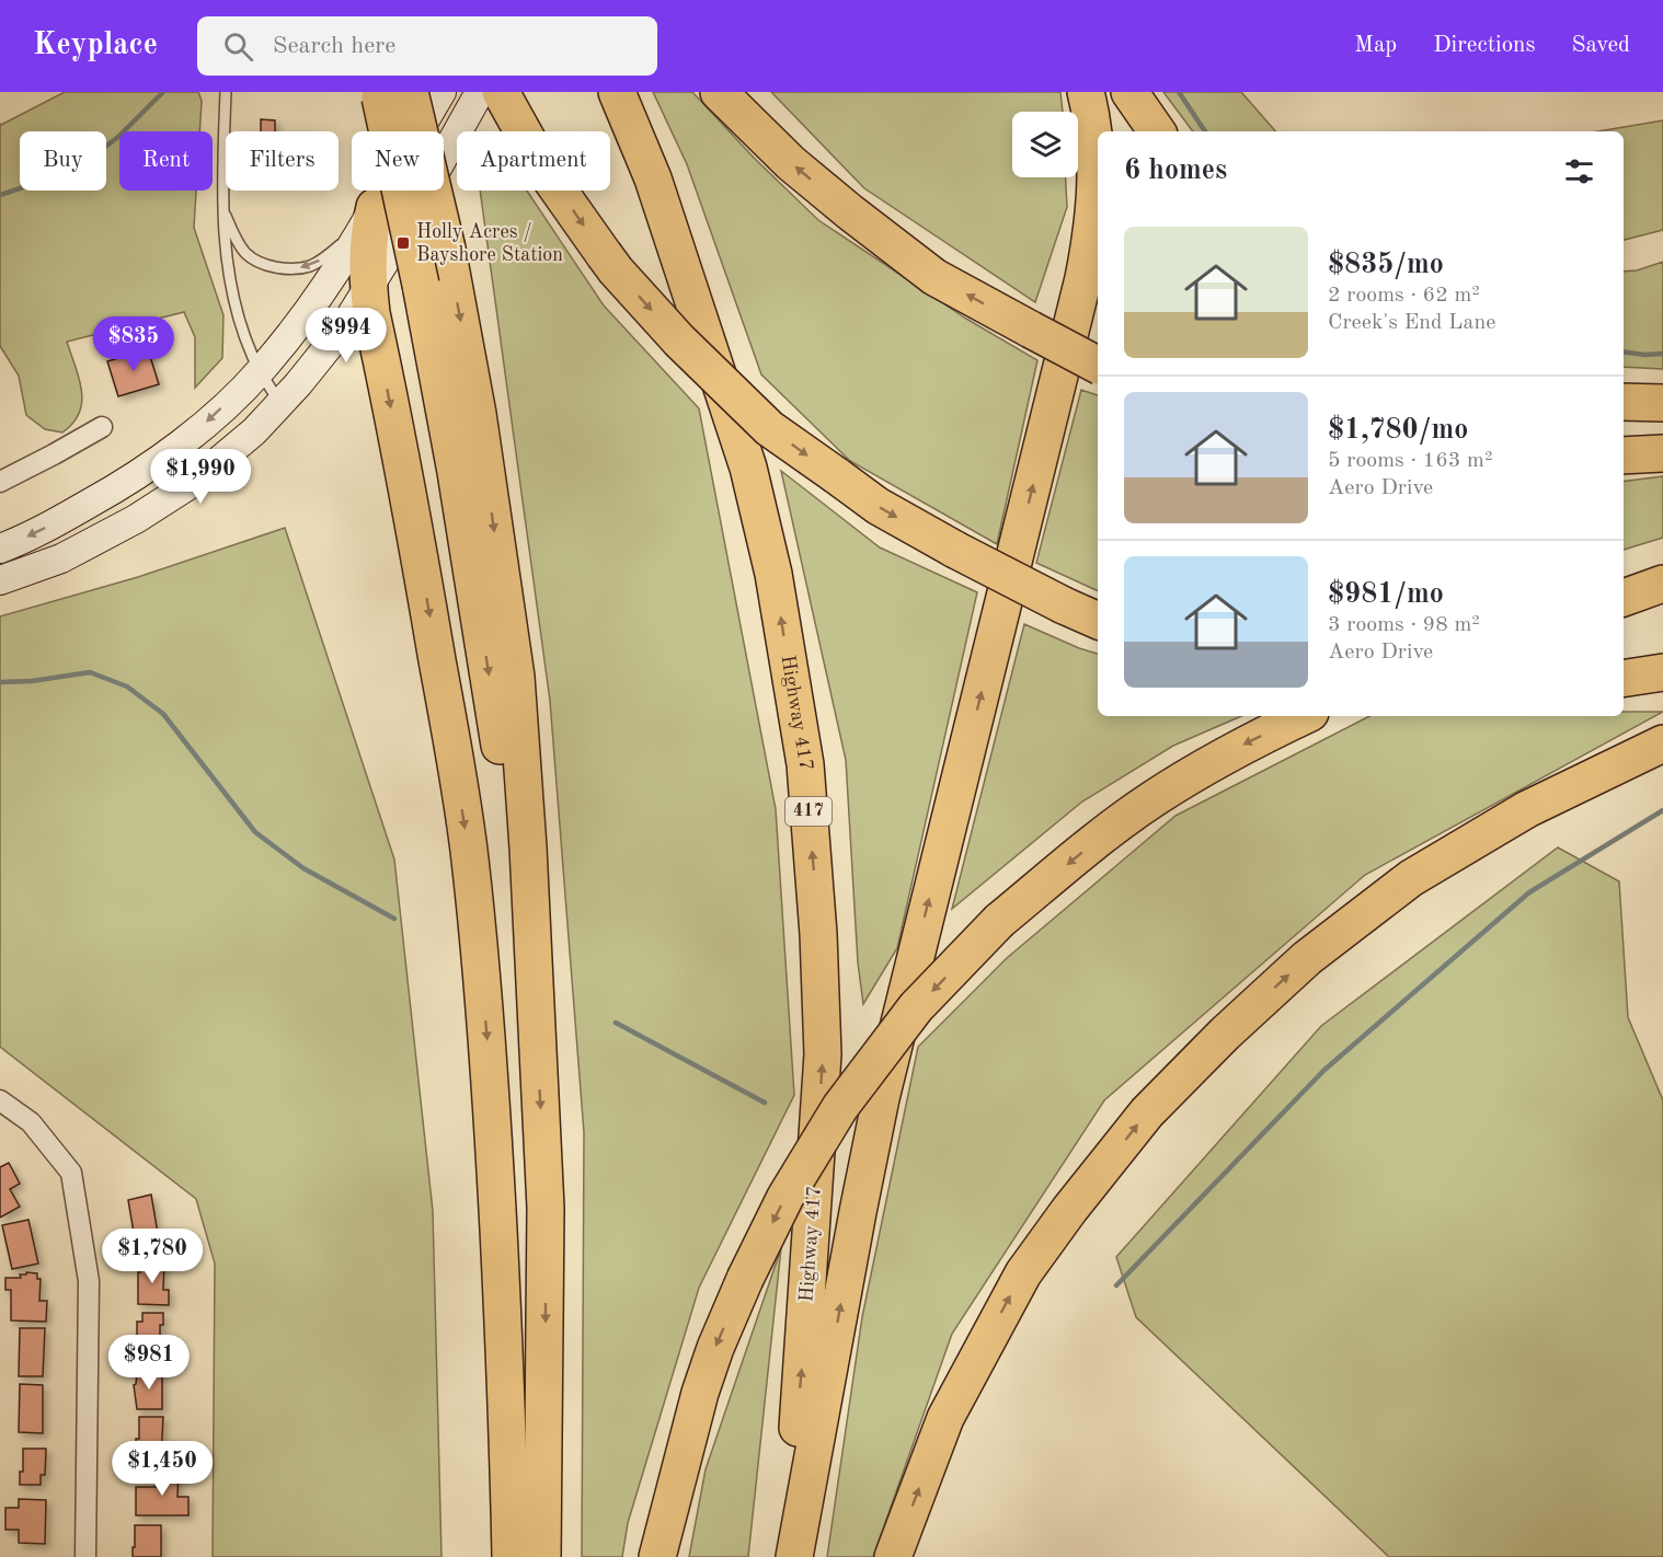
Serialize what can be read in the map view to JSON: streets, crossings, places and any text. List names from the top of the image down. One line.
{"streets":{"highway":["Highway 417","417"]},"places":{"transit":["Holly Acres / Bayshore Station"]},"page":{"header":"Keyplace","search":"Search here","nav":["Map","Directions","Saved"],"chip":["Buy","Rent","Filters","New","Apartment"],"heading":"6 homes","list":[{"name":"$835/mo","note":"2 rooms · 62 m² · Creek's End Lane"},{"name":"$1,780/mo","note":"5 rooms · 163 m² · Aero Drive"},{"name":"$981/mo","note":"3 rooms · 98 m² · Aero Drive"}],"price":["$994","$835","$1,990","$1,780","$981","$1,450"]}}
